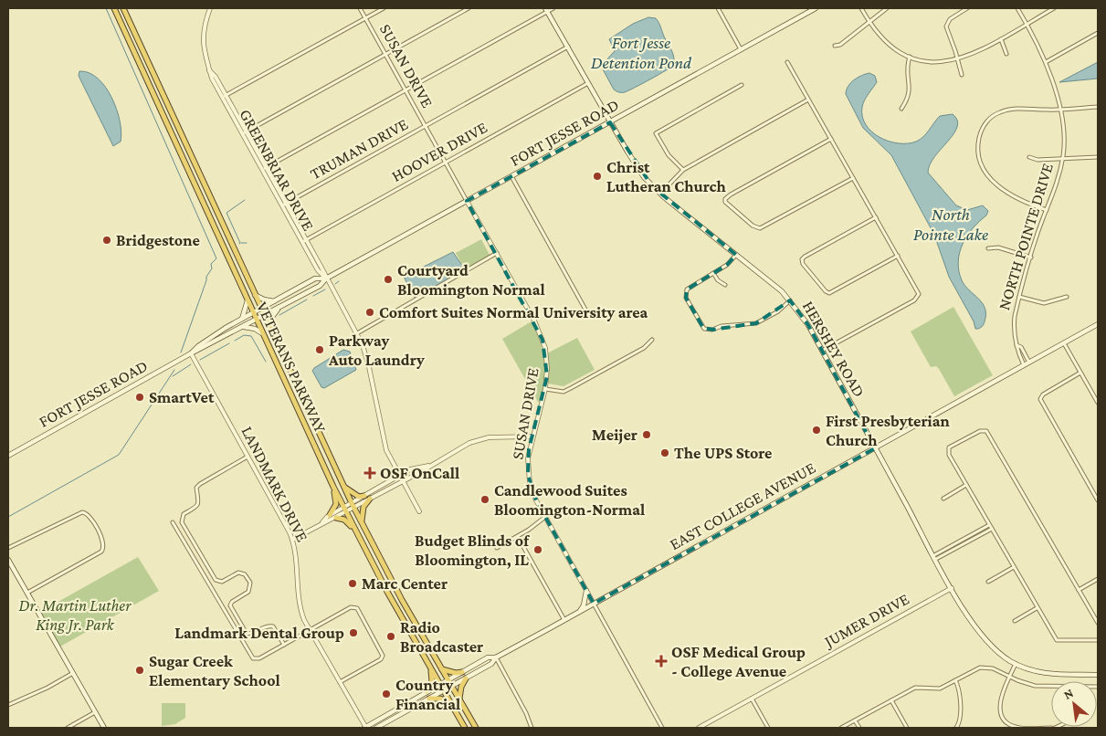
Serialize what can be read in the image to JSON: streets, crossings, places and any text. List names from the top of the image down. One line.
{"streets":{"highway":["VETERANS PARKWAY"],"main road":["FORT JESSE ROAD","HERSHEY ROAD","EAST COLLEGE AVENUE"],"street":["SUSAN DRIVE","TRUMAN DRIVE","HOOVER DRIVE","GREENBRIAR DRIVE","NORTH POINTE DRIVE","LANDMARK DRIVE","JUMER DRIVE"]},"crossings":[["SUSAN DRIVE","FORT JESSE ROAD"],["SUSAN DRIVE","TRUMAN DRIVE"],["SUSAN DRIVE","HOOVER DRIVE"],["SUSAN DRIVE","EAST COLLEGE AVENUE"],["FORT JESSE ROAD","GREENBRIAR DRIVE"],["FORT JESSE ROAD","HERSHEY ROAD"],["FORT JESSE ROAD","VETERANS PARKWAY"],["FORT JESSE ROAD","LANDMARK DRIVE"],["TRUMAN DRIVE","GREENBRIAR DRIVE"],["TRUMAN DRIVE","HERSHEY ROAD"],["HOOVER DRIVE","GREENBRIAR DRIVE"],["HOOVER DRIVE","HERSHEY ROAD"],["NORTH POINTE DRIVE","EAST COLLEGE AVENUE"],["HERSHEY ROAD","EAST COLLEGE AVENUE"],["HERSHEY ROAD","JUMER DRIVE"],["VETERANS PARKWAY","EAST COLLEGE AVENUE"],["LANDMARK DRIVE","EAST COLLEGE AVENUE"]],"water":["Fort Jesse Detention Pond","North Pointe Lake"],"parks":["Dr. Martin Luther King Jr. Park"],"places":{"other":["Christ Lutheran Church","Bridgestone","Courtyard Bloomington Normal","Comfort Suites Normal University area","Parkway Auto Laundry","SmartVet","First Presbyterian Church","Meijer","The UPS Store","Candlewood Suites Bloomington-Normal","Budget Blinds of Bloomington, IL","Marc Center","Landmark Dental Group","Radio Broadcaster","Sugar Creek Elementary School","Country Financial"],"health":["OSF OnCall","OSF Medical Group - College Avenue"]},"north":"top left"}
